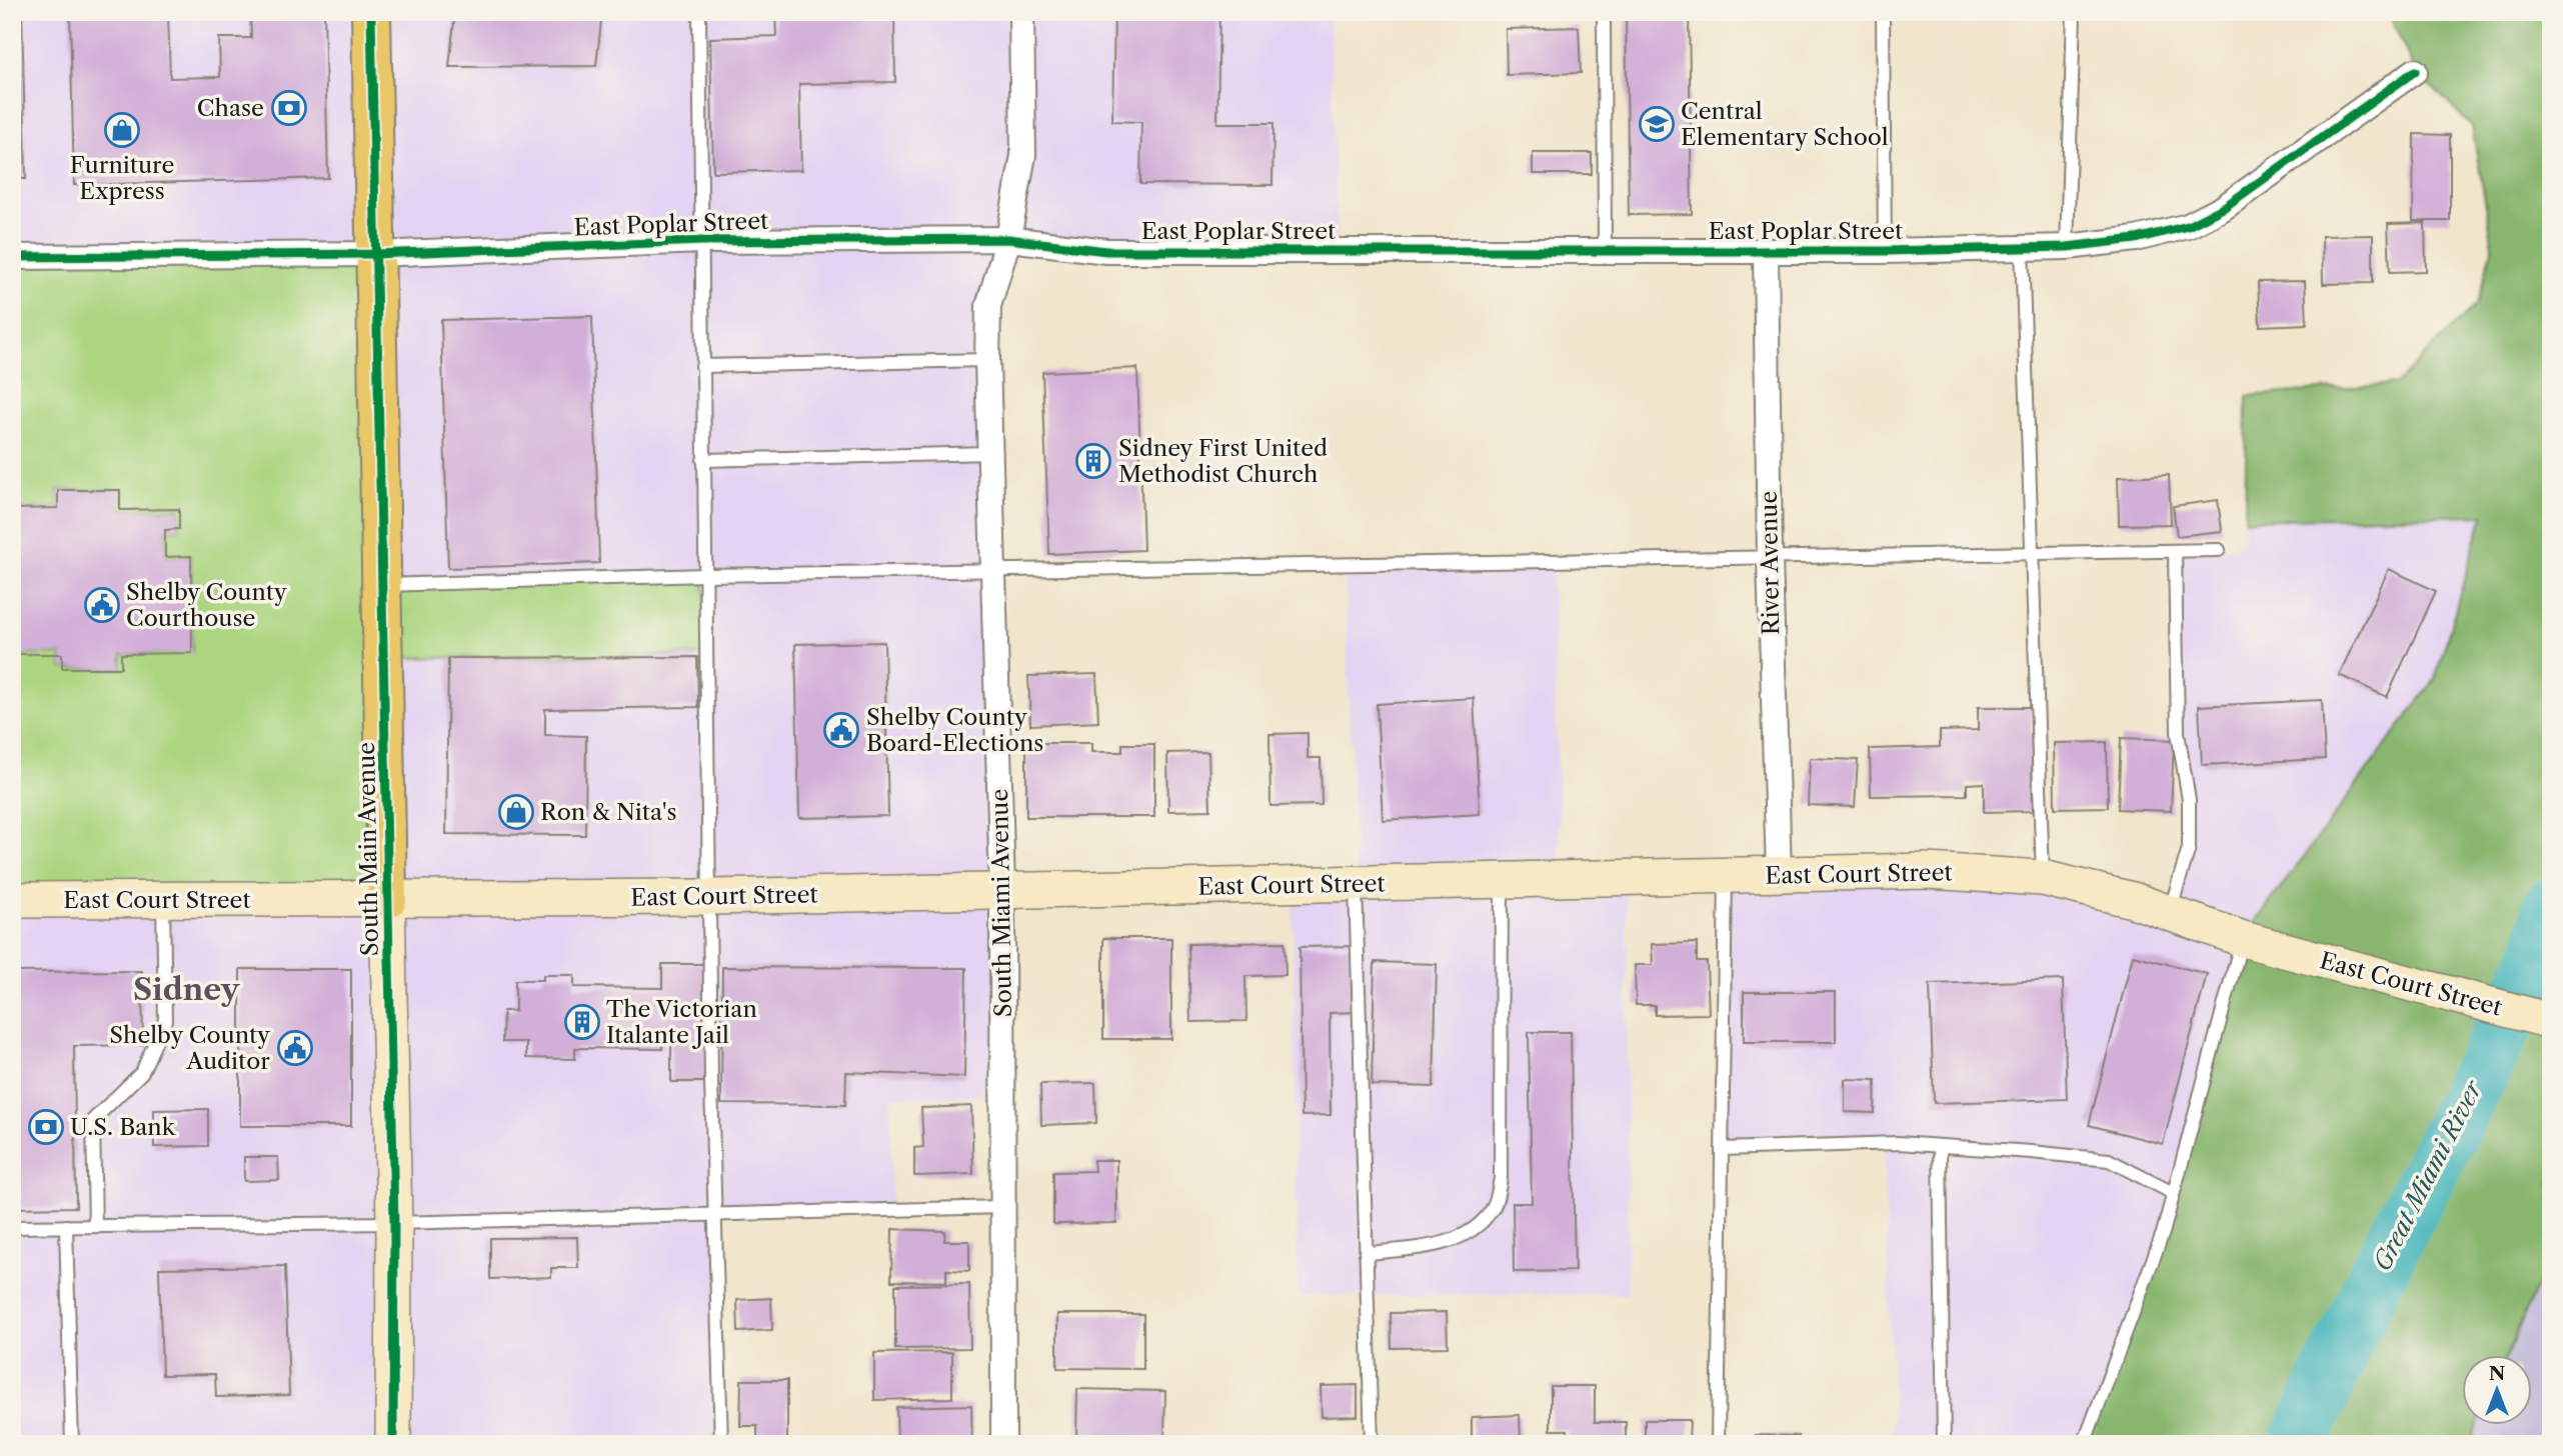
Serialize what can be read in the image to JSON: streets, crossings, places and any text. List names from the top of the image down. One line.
{"streets":{"main road":["South Main Avenue","East Court Street"],"street":["East Poplar Street","River Avenue","South Miami Avenue"]},"crossings":[["East Poplar Street","River Avenue"],["East Poplar Street","South Main Avenue"],["East Poplar Street","South Miami Avenue"],["River Avenue","East Court Street"],["South Main Avenue","East Court Street"],["East Court Street","South Miami Avenue"]],"districts":["Sidney"],"water":["Great Miami River"],"places":{"bank":["Chase","U.S. Bank"],"school or university":["Central Elementary School"],"shop":["Furniture Express","Ron & Nita's"],"building":["Sidney First United Methodist Church","The Victorian Italante Jail"],"public building":["Shelby County Courthouse","Shelby County Board-Elections","Shelby County Auditor"]},"north":"top"}
